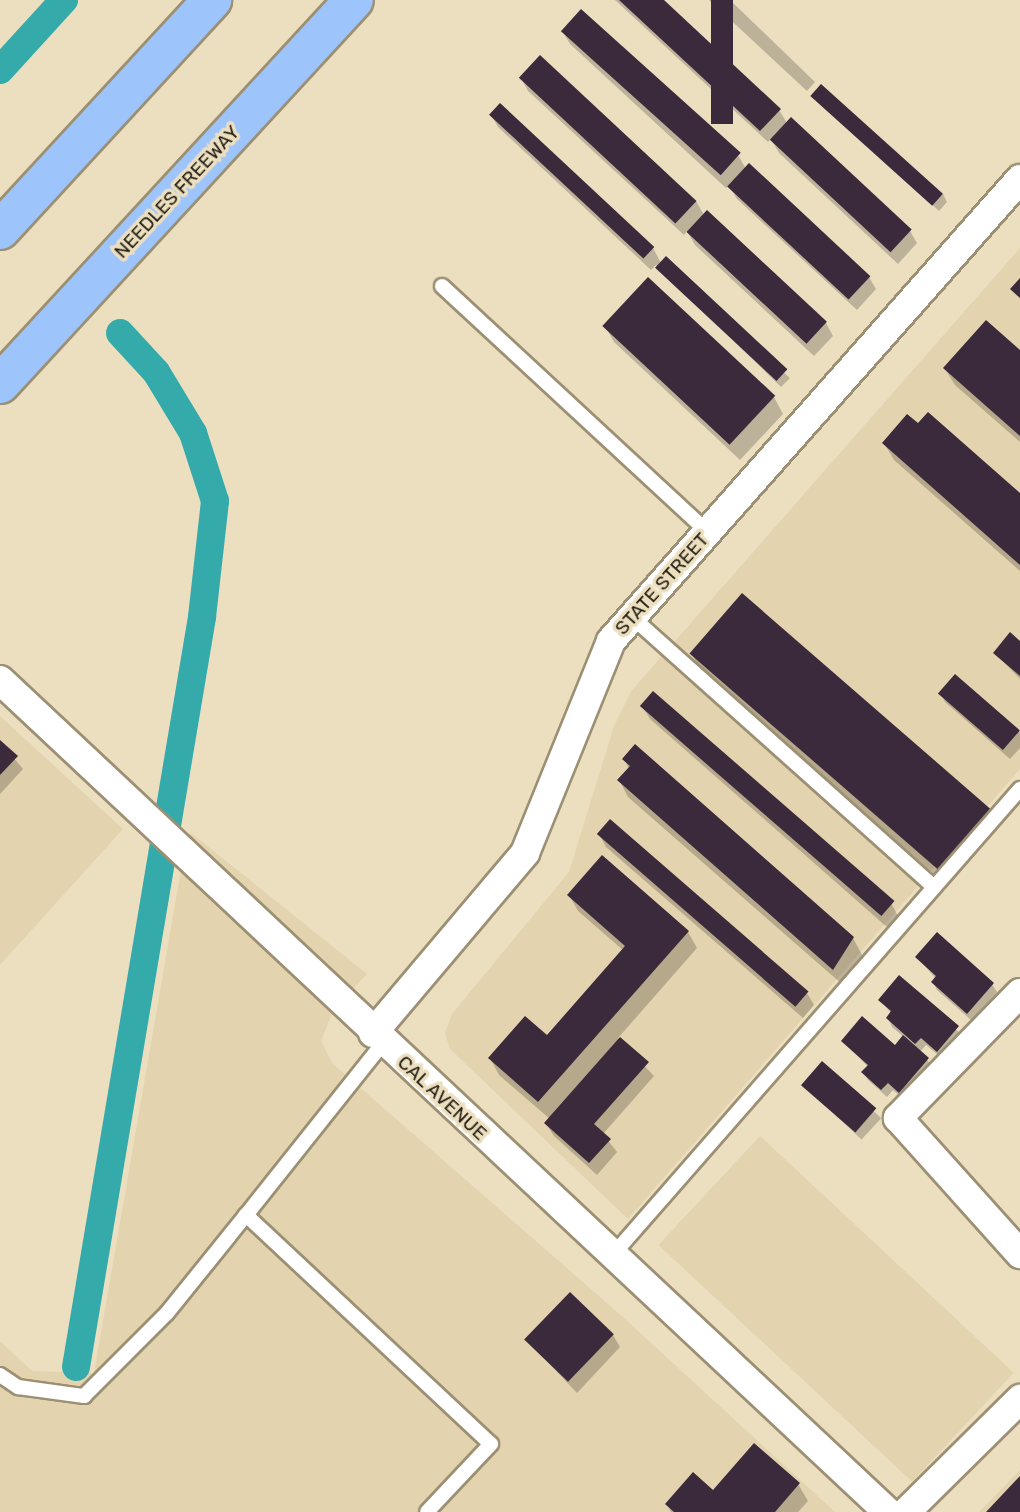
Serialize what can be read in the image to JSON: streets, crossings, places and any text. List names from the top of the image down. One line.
{"streets":{"highway":["NEEDLES FREEWAY"],"street":["STATE STREET","CAL AVENUE"]},"crossings":[["STATE STREET","CAL AVENUE"]]}
